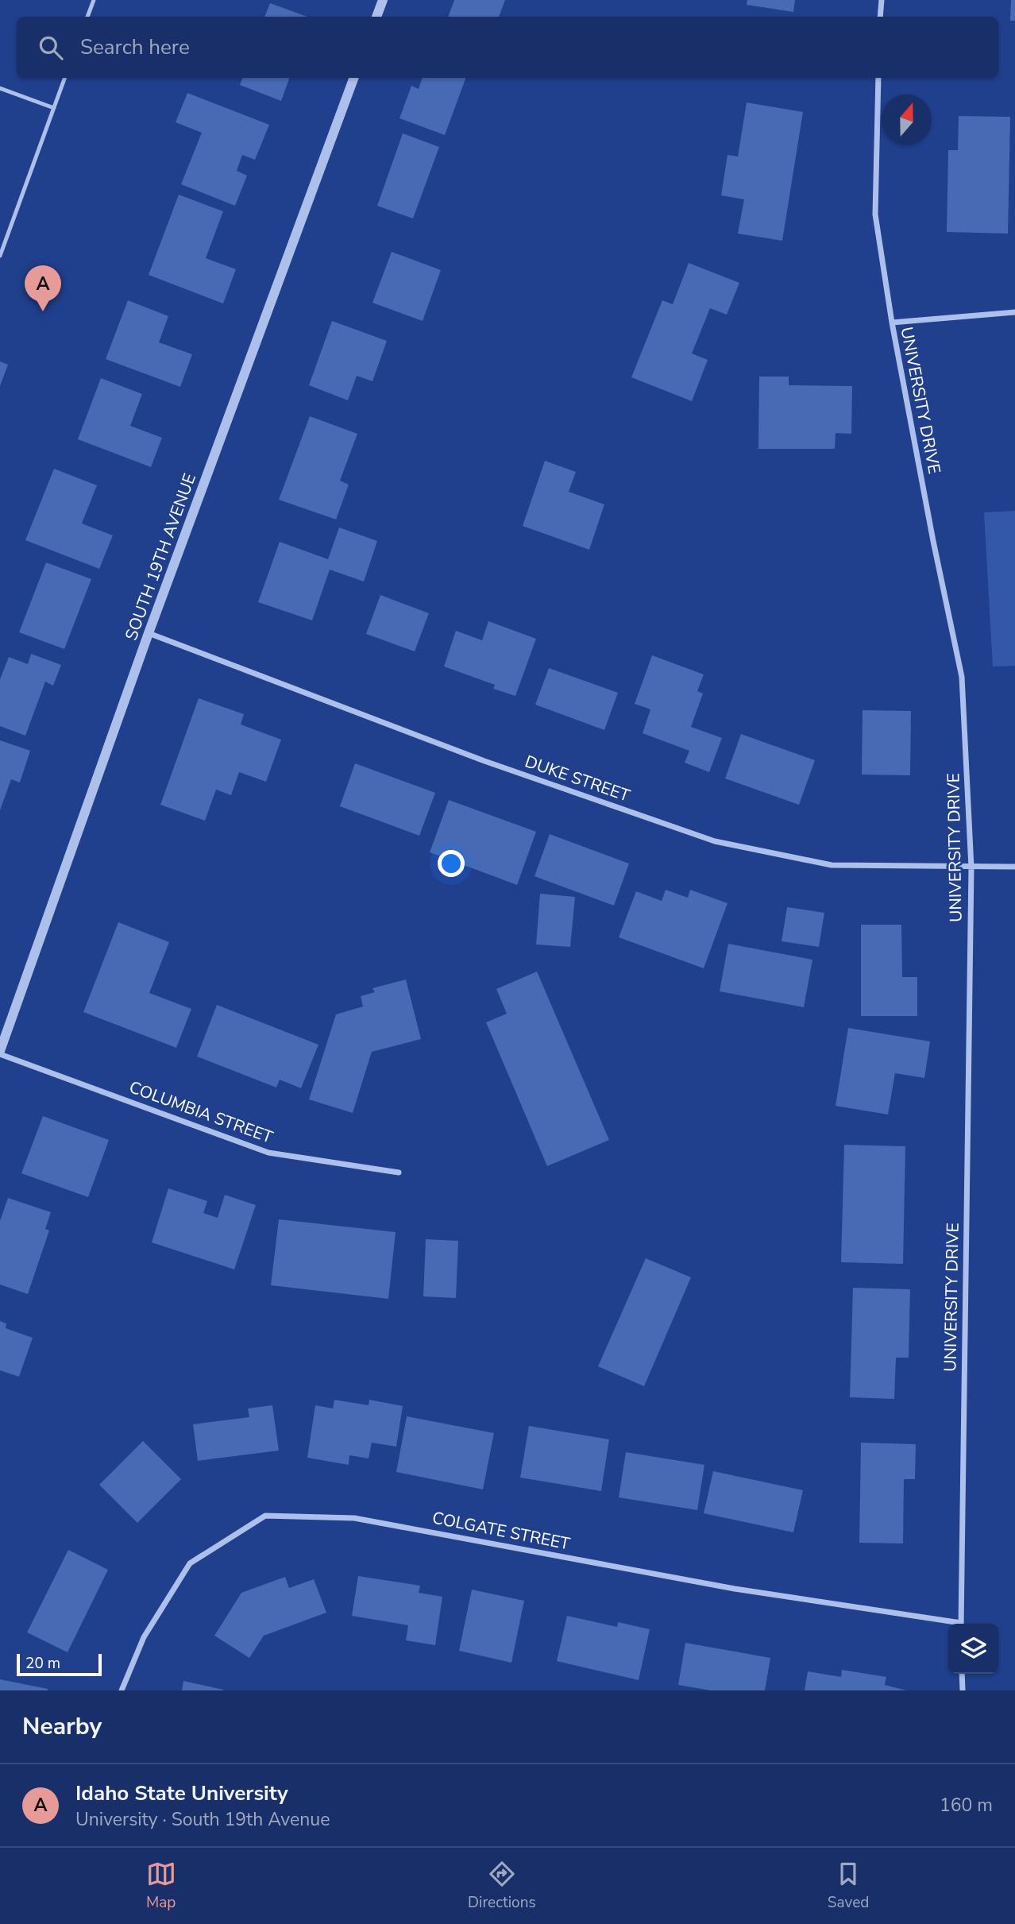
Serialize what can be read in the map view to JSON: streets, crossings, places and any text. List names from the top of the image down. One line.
{"streets":{"street":["UNIVERSITY DRIVE","SOUTH 19TH AVENUE","DUKE STREET","COLUMBIA STREET","COLGATE STREET"]},"crossings":[["UNIVERSITY DRIVE","DUKE STREET"],["SOUTH 19TH AVENUE","DUKE STREET"],["SOUTH 19TH AVENUE","COLUMBIA STREET"]],"scale_bar":"20 m","north":"top","page":{"search":"Search here","pins":"A","scale":"20 m","heading":"Nearby","list":[{"mark":"A","name":"Idaho State University","note":"University · South 19th Avenue","value":"160 m"}],"nav":["Map","Directions","Saved"]}}
